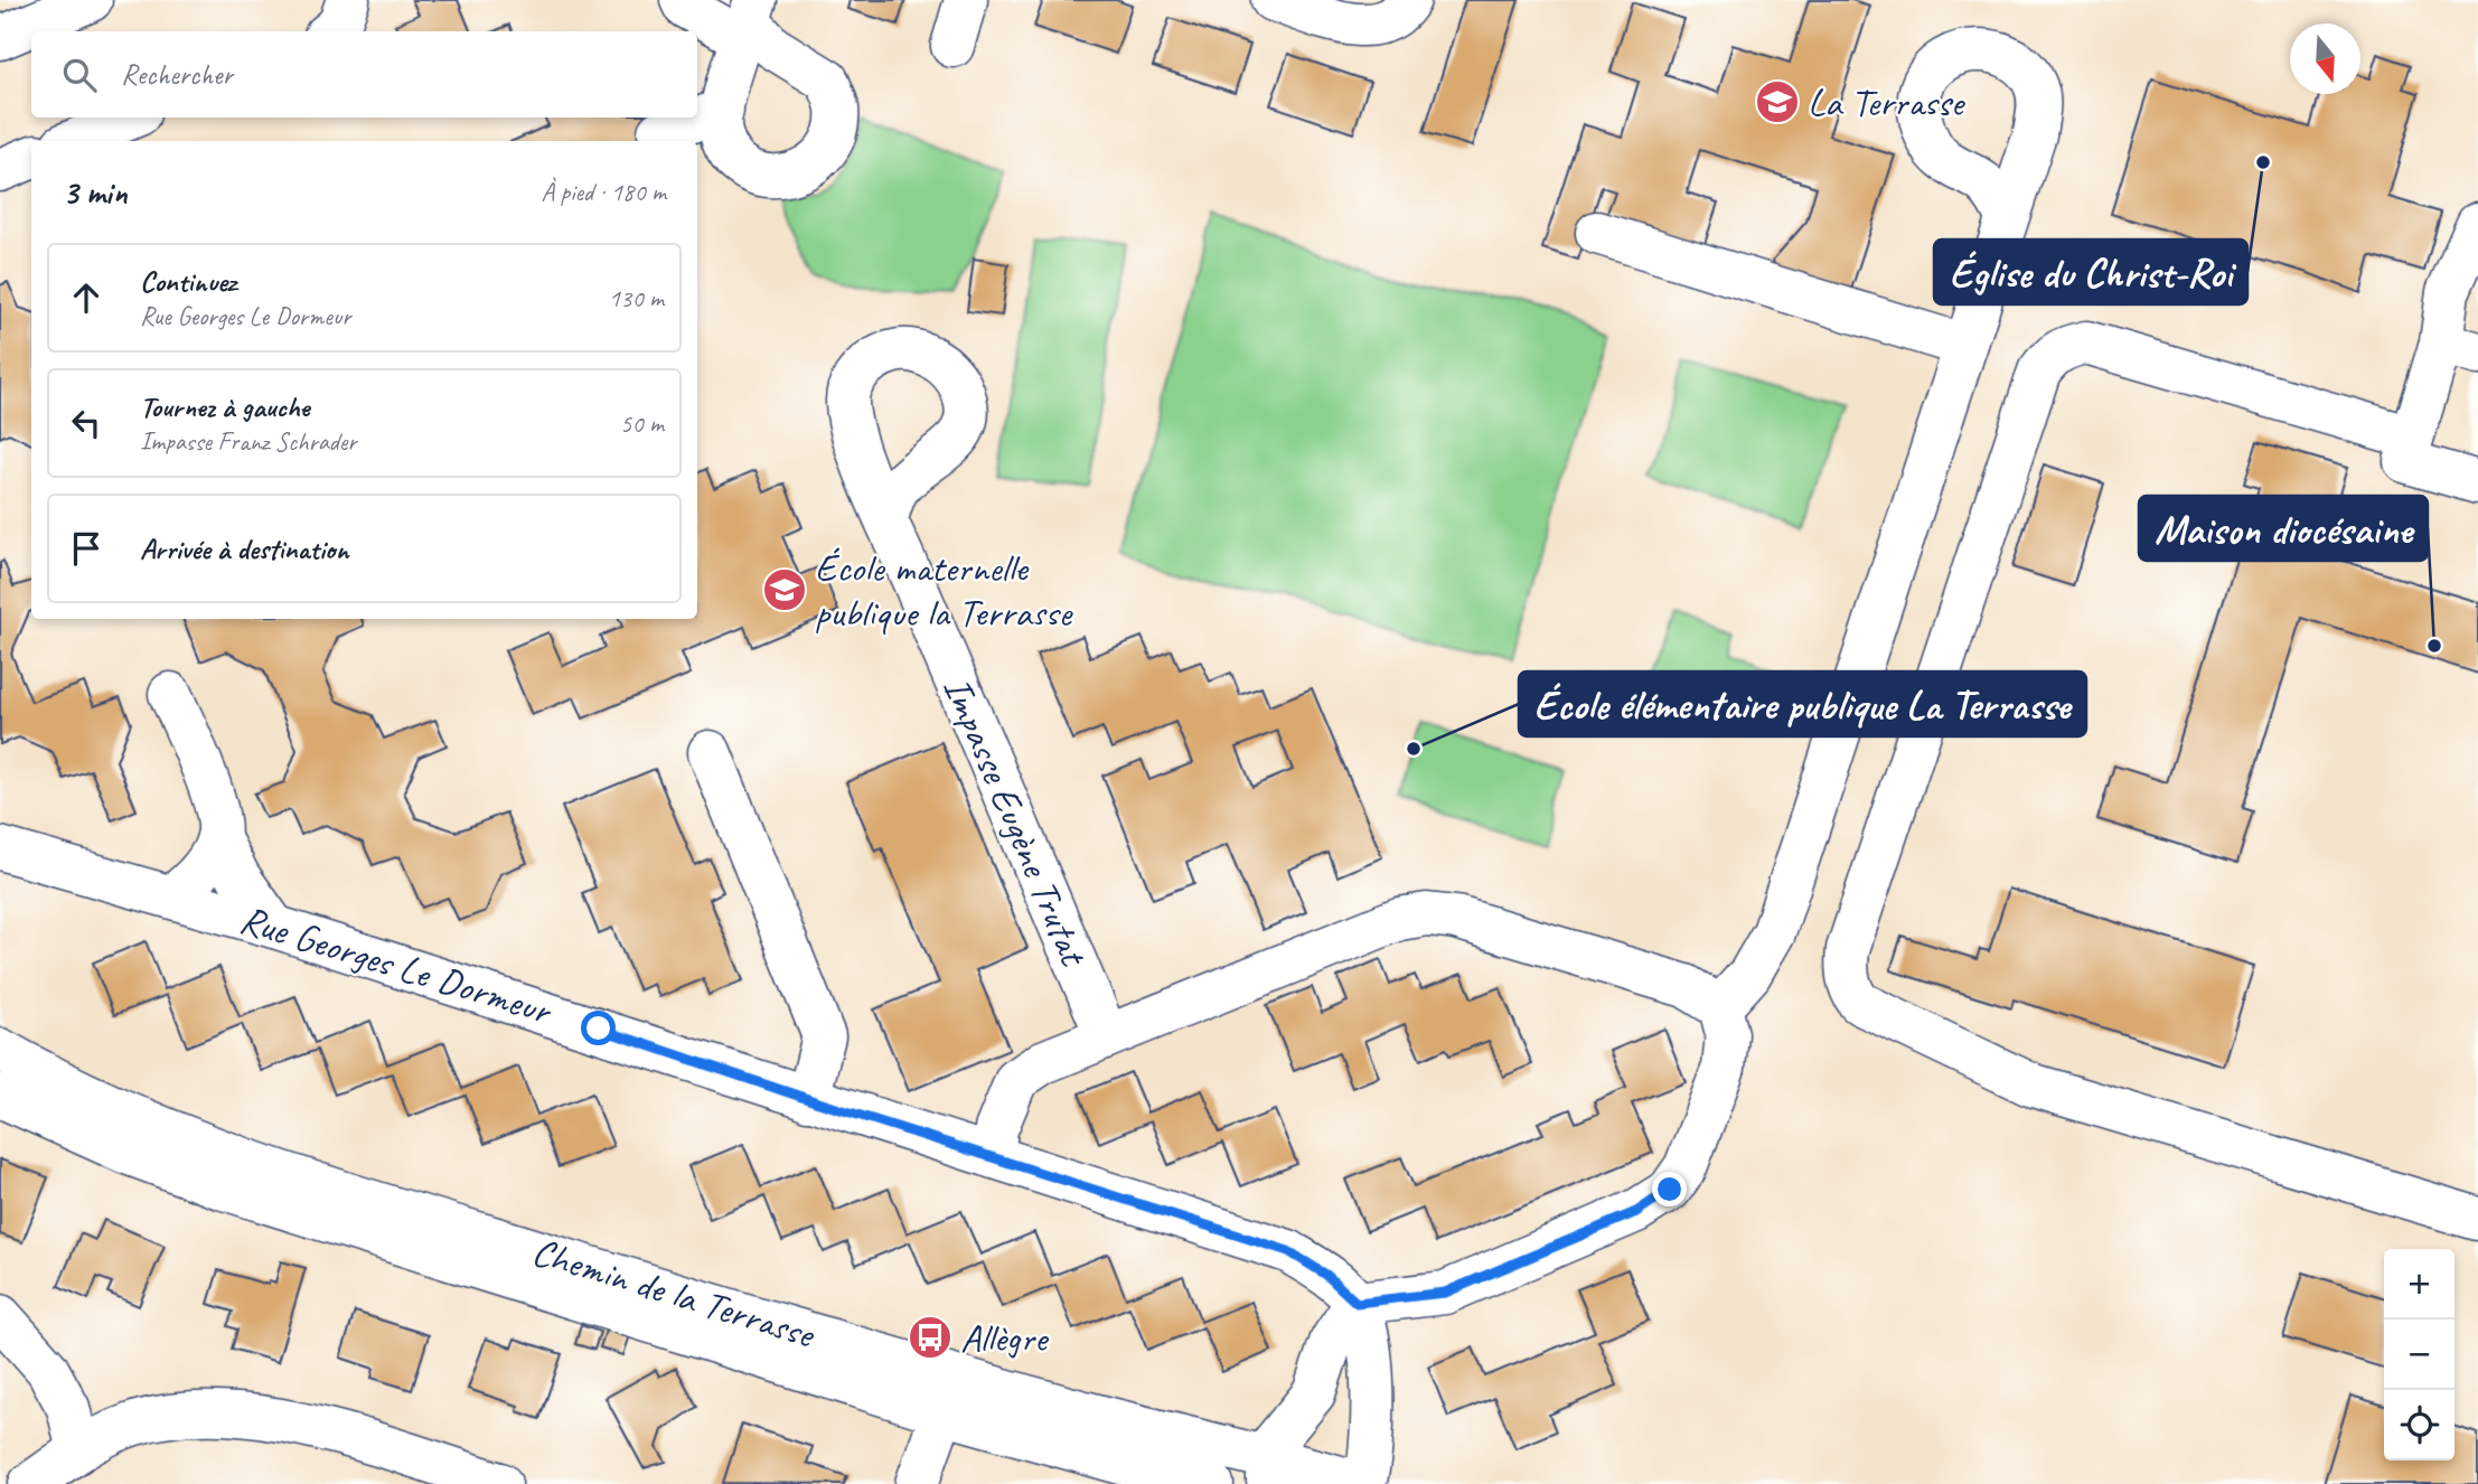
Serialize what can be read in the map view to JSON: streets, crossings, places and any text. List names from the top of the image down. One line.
{"streets":{"street":["Impasse Eugène Trutat","Rue Georges Le Dormeur","Chemin de la Terrasse"]},"places":{"school or university":["La Terrasse","École maternelle publique la Terrasse"],"other":["Église du Christ-Roi","Maison diocésaine","École élémentaire publique La Terrasse"],"bus stop":["Allègre"]},"north":"bottom","page":{"search":"Rechercher","heading":["3 min","À pied · 180 m"],"list":[["Continuez","Rue Georges Le Dormeur","130 m"],["Tournez à gauche","Impasse Franz Schrader","50 m"],"Arrivée à destination"],"map_buttons":["+","−"]}}
